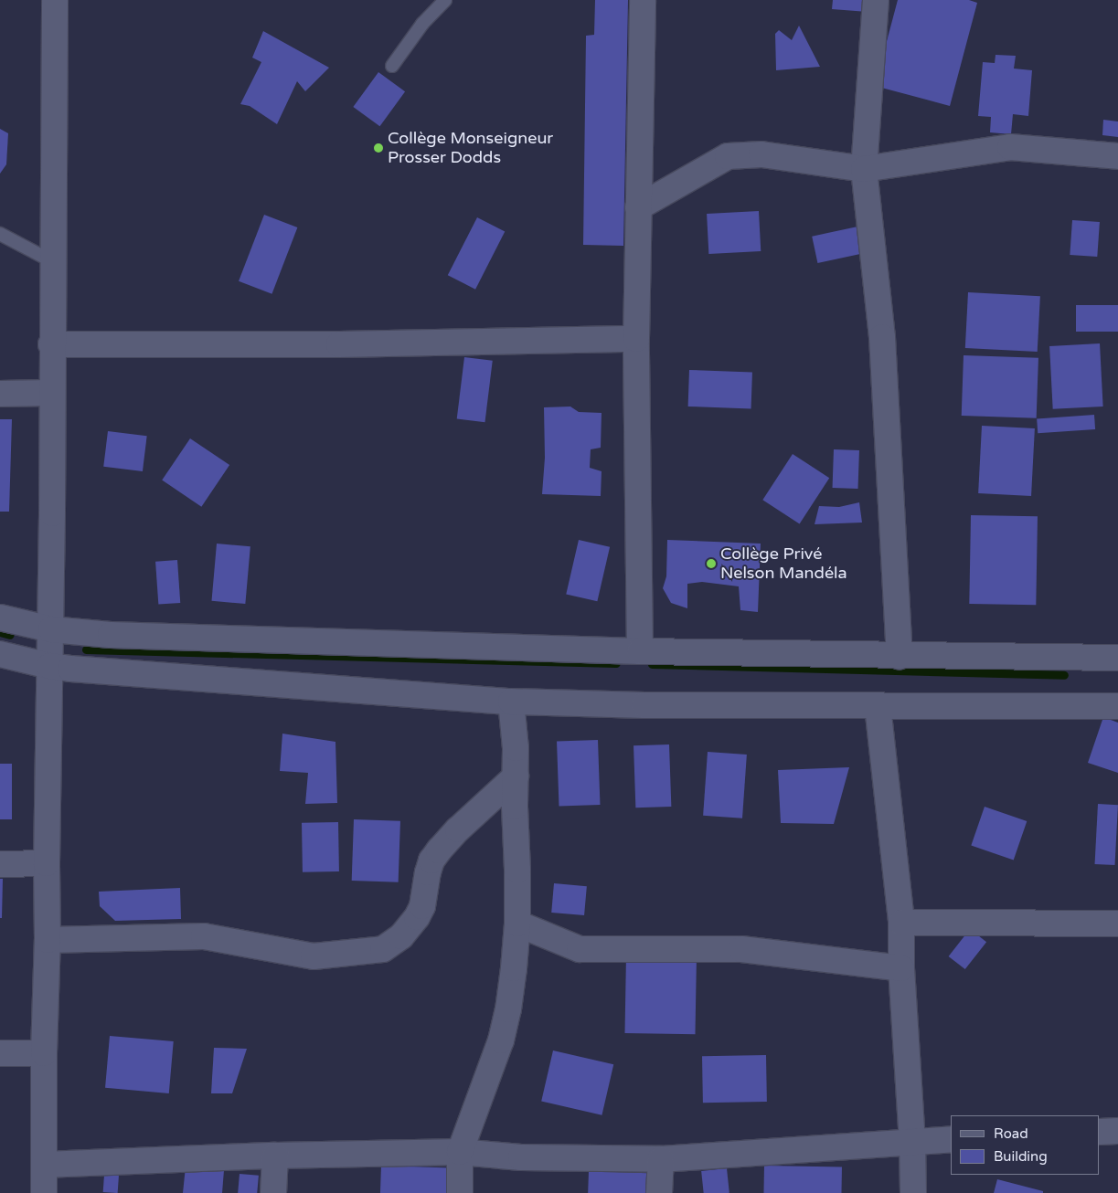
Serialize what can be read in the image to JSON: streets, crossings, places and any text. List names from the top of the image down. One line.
{"places":["Collège Monseigneur Prosser Dodds","Collège Privé Nelson Mandéla"],"legend":["Road","Building"]}
